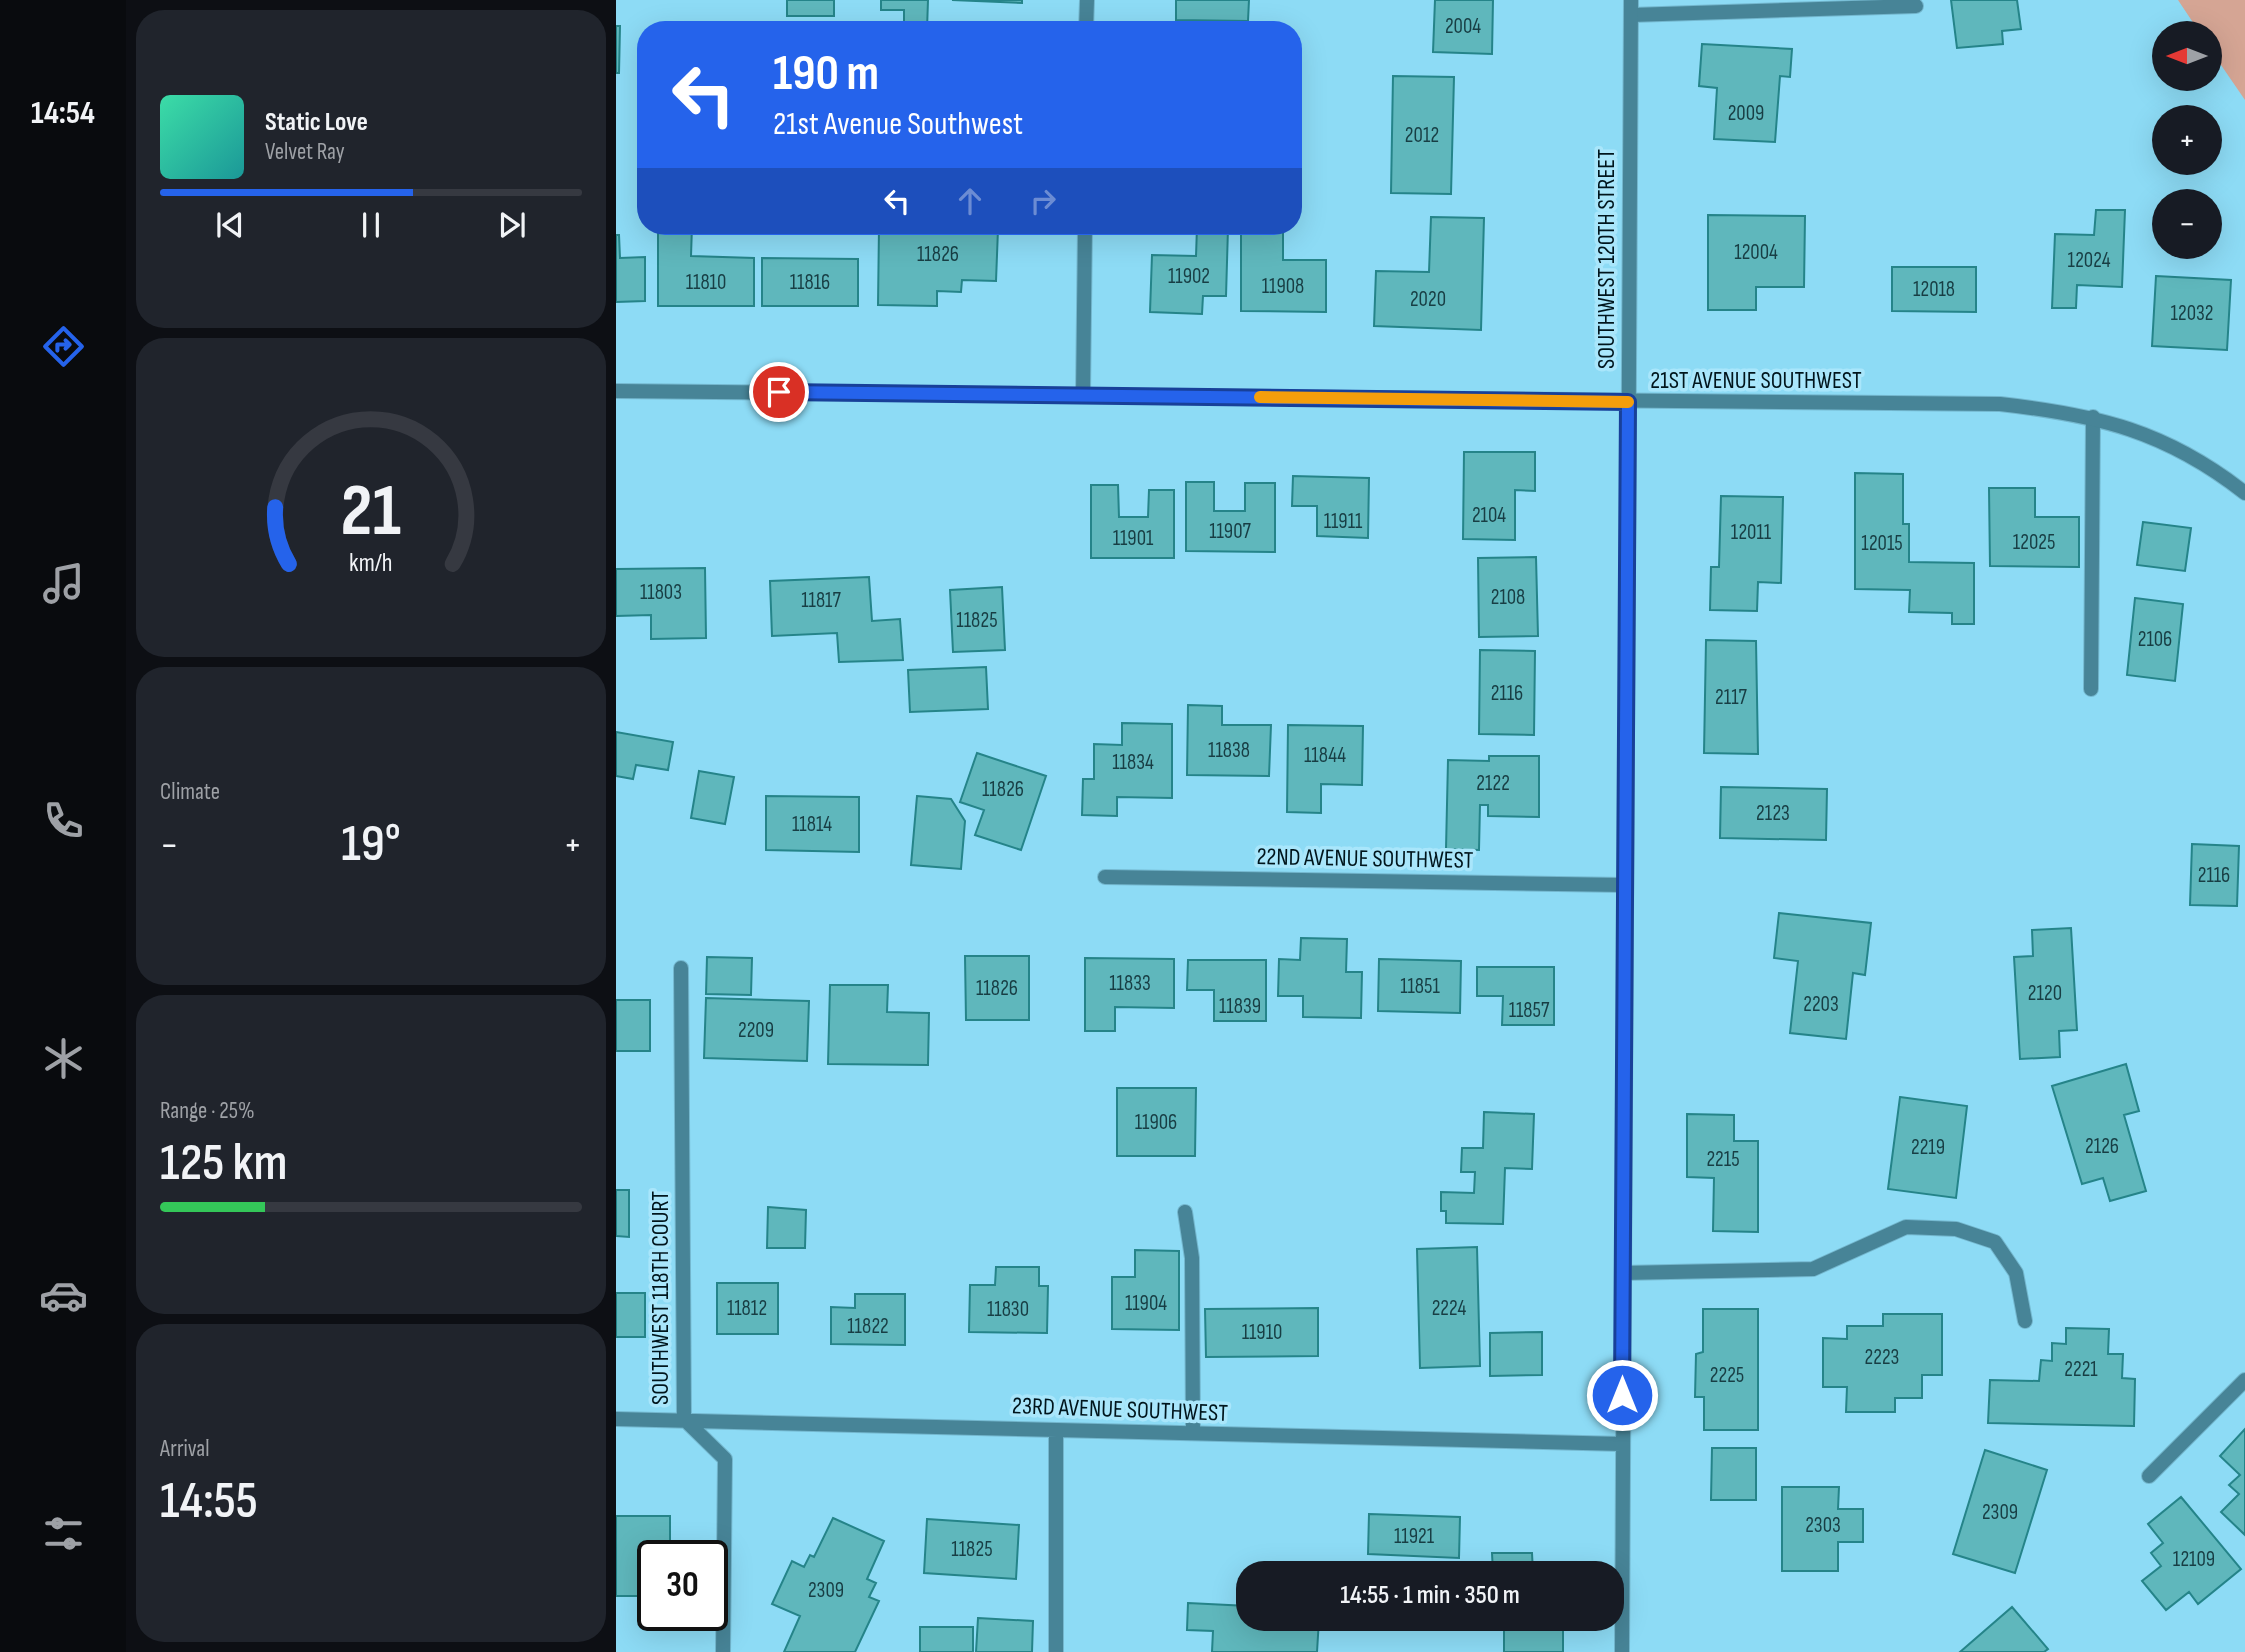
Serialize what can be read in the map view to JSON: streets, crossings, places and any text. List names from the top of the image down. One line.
{"streets":{"street":["SOUTHWEST 120TH STREET","21ST AVENUE SOUTHWEST","22ND AVENUE SOUTHWEST","SOUTHWEST 118TH COURT","23RD AVENUE SOUTHWEST"]},"crossings":[["SOUTHWEST 120TH STREET","21ST AVENUE SOUTHWEST"],["SOUTHWEST 120TH STREET","22ND AVENUE SOUTHWEST"],["SOUTHWEST 120TH STREET","23RD AVENUE SOUTHWEST"],["SOUTHWEST 118TH COURT","23RD AVENUE SOUTHWEST"]],"house_numbers":["2004","2009","2012","12004","11826","12024","11902","11810","11816","11908","12018","2020","12032","2104","11911","11907","12011","11901","12025","12015","11803","2108","11817","11825","2106","2116","2117","11838","11844","11834","2122","11826","2123","11814","2116","11833","11851","11826","2120","2203","11839","11857","2209","11906","2126","2219","2215","11904","11812","2224","11830","11822","11910","2223","2221","2225","2309","2303","11921","11825","12109","2309"],"north":"left","page":{"tabs":"14:54","map_buttons":["+","−"],"turn":["190 m","21st Avenue Southwest"],"song":["Static Love","Velvet Ray"],"tile":["Climate",["Range · 25%","125 km"],["Arrival","14:55"]],"heat":["−","19°","+"],"limit":"30","trip":"14:55 · 1 min · 350 m","gauge":["21","km/h"]}}
